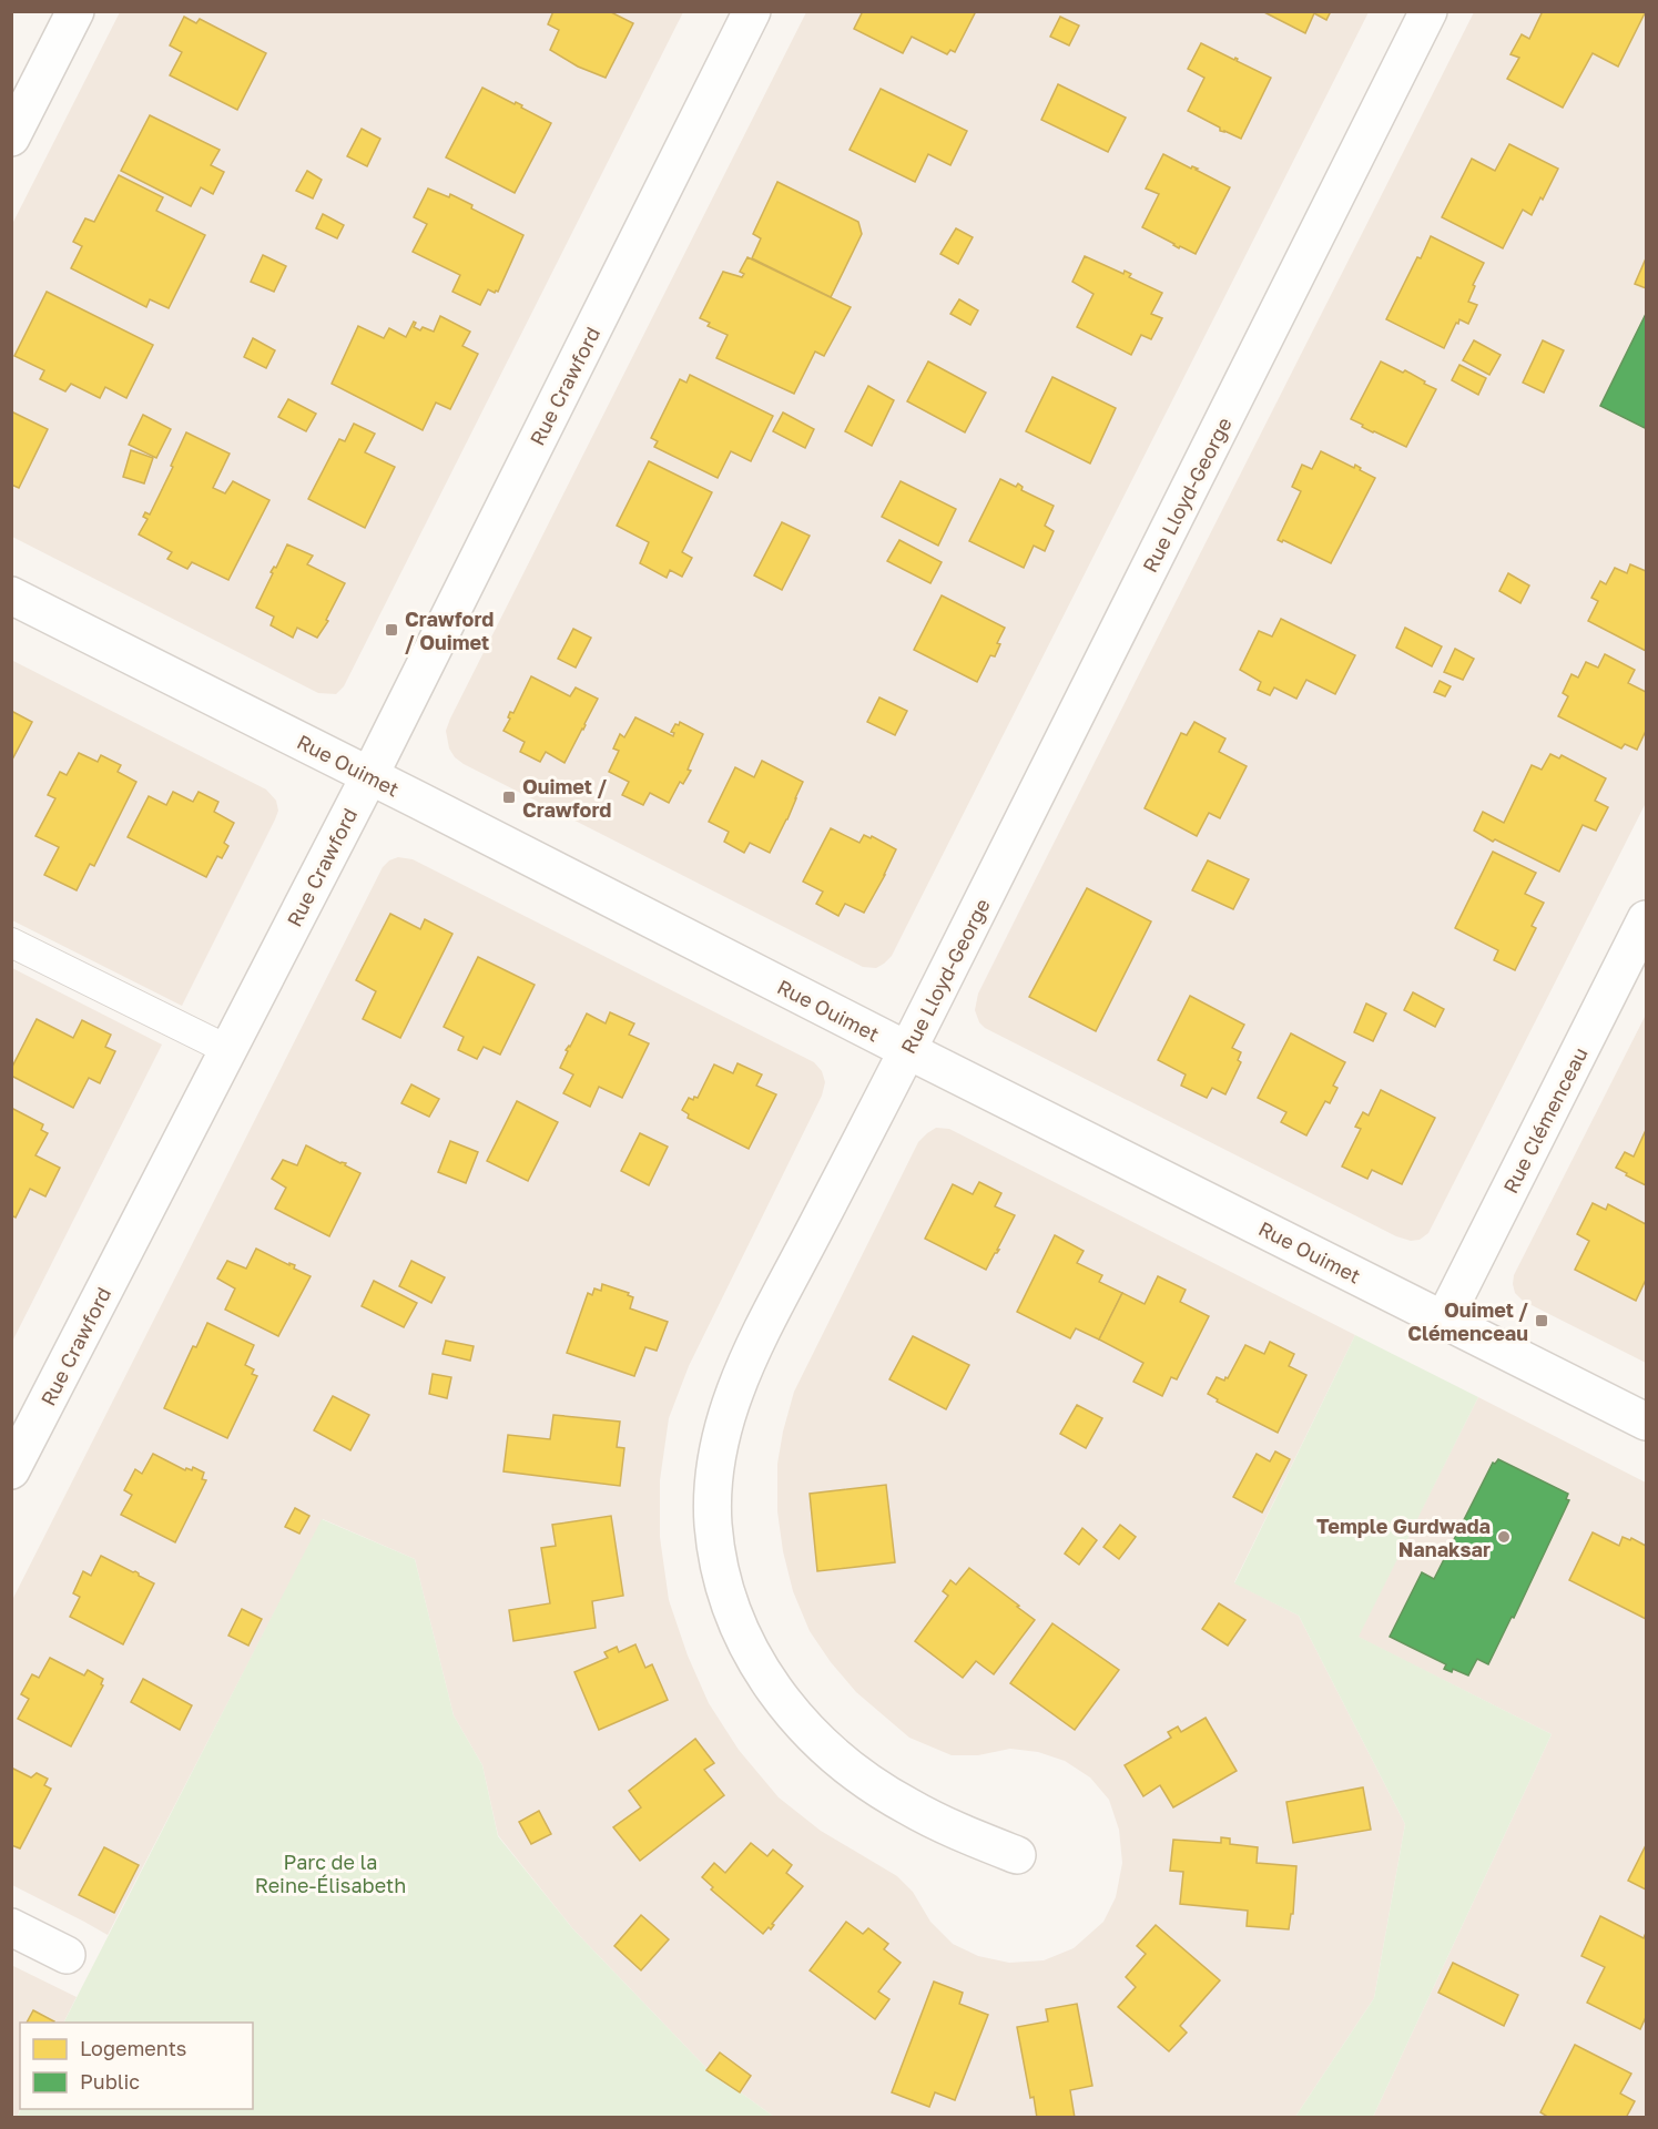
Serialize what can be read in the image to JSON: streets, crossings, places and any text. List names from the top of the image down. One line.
{"streets":{"street":["Rue Crawford","Rue Lloyd-George","Rue Ouimet","Rue Clémenceau"]},"crossings":[["Rue Crawford","Rue Ouimet"],["Rue Lloyd-George","Rue Ouimet"],["Rue Ouimet","Rue Clémenceau"]],"parks":["Parc de la Reine-Élisabeth"],"places":{"transit":["Crawford / Ouimet","Ouimet / Crawford","Ouimet / Clémenceau"],"other":["Temple Gurdwada Nanaksar"]},"legend":["Logements","Public"]}
